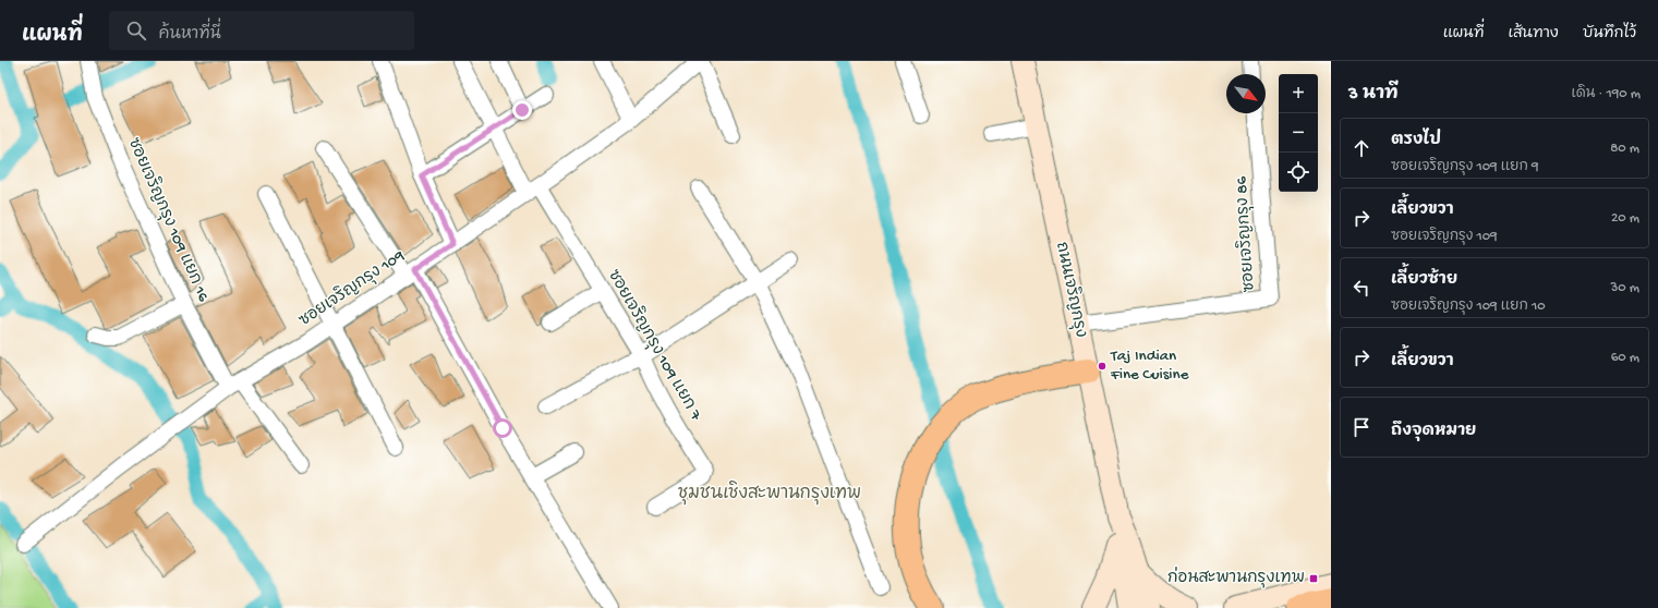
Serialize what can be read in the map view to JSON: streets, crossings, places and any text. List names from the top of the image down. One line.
{"streets":{"street":["ซอยเจริญกรุง 109 แยก 16","ซอยเจริญกรุง 86","ซอยเจริญกรุง 109","ถนนเจริญกรุง","ซอยเจริญกรุง 109 แยก 7"]},"crossings":[["ซอยเจริญกรุง 109 แยก 16","ซอยเจริญกรุง 109"],["ซอยเจริญกรุง 86","ถนนเจริญกรุง"],["ซอยเจริญกรุง 109","ซอยเจริญกรุง 109 แยก 7"]],"districts":["ชุมชนเชิงสะพานกรุงเทพ"],"places":{"other":["Taj Indian Fine Cuisine"],"transit":["ก่อนสะพานกรุงเทพ"]},"north":"bottom right","page":{"header":"แผนที่","search":"ค้นหาที่นี่","nav":["แผนที่","เส้นทาง","บันทึกไว้"],"heading":["3 นาที","เดิน · 190 m"],"map_buttons":["+","−"],"list":[["ตรงไป","ซอยเจริญกรุง 109 แยก 9","80 m"],["เลี้ยวขวา","ซอยเจริญกรุง 109","20 m"],["เลี้ยวซ้าย","ซอยเจริญกรุง 109 แยก 10","30 m"],["เลี้ยวขวา","60 m"],"ถึงจุดหมาย"]}}
